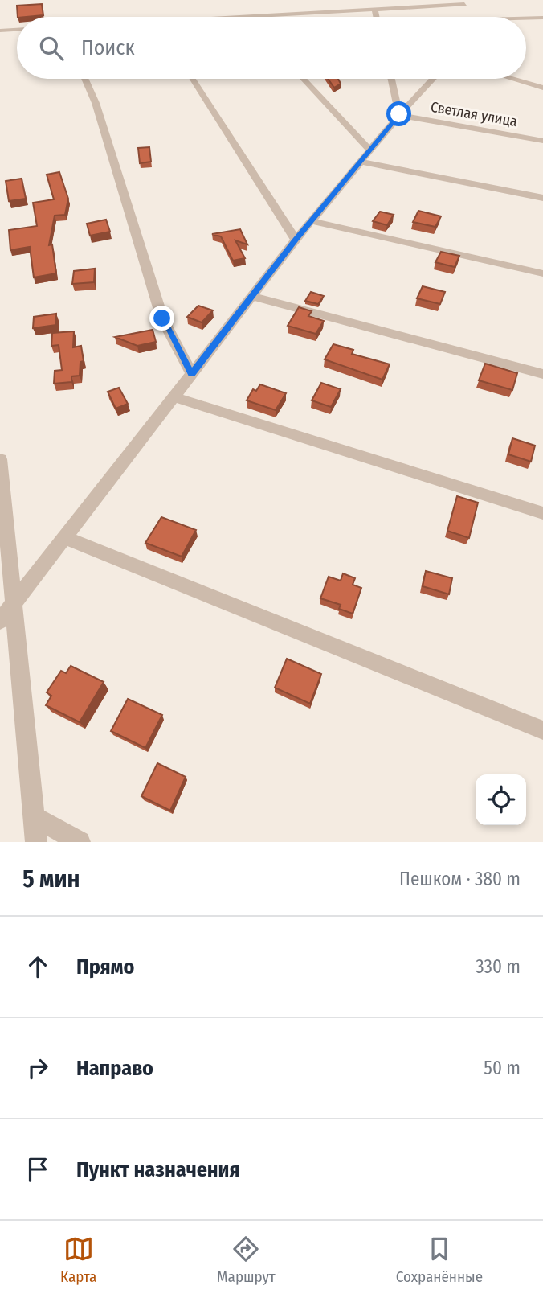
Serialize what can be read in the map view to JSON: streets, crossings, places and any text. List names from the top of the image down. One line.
{"streets":{"street":["Светлая улица"]},"page":{"search":"Поиск","heading":["5 мин","Пешком · 380 m"],"list":[["Прямо","330 m"],["Направо","50 m"],"Пункт назначения"],"nav":["Карта","Маршрут","Сохранённые"]}}
